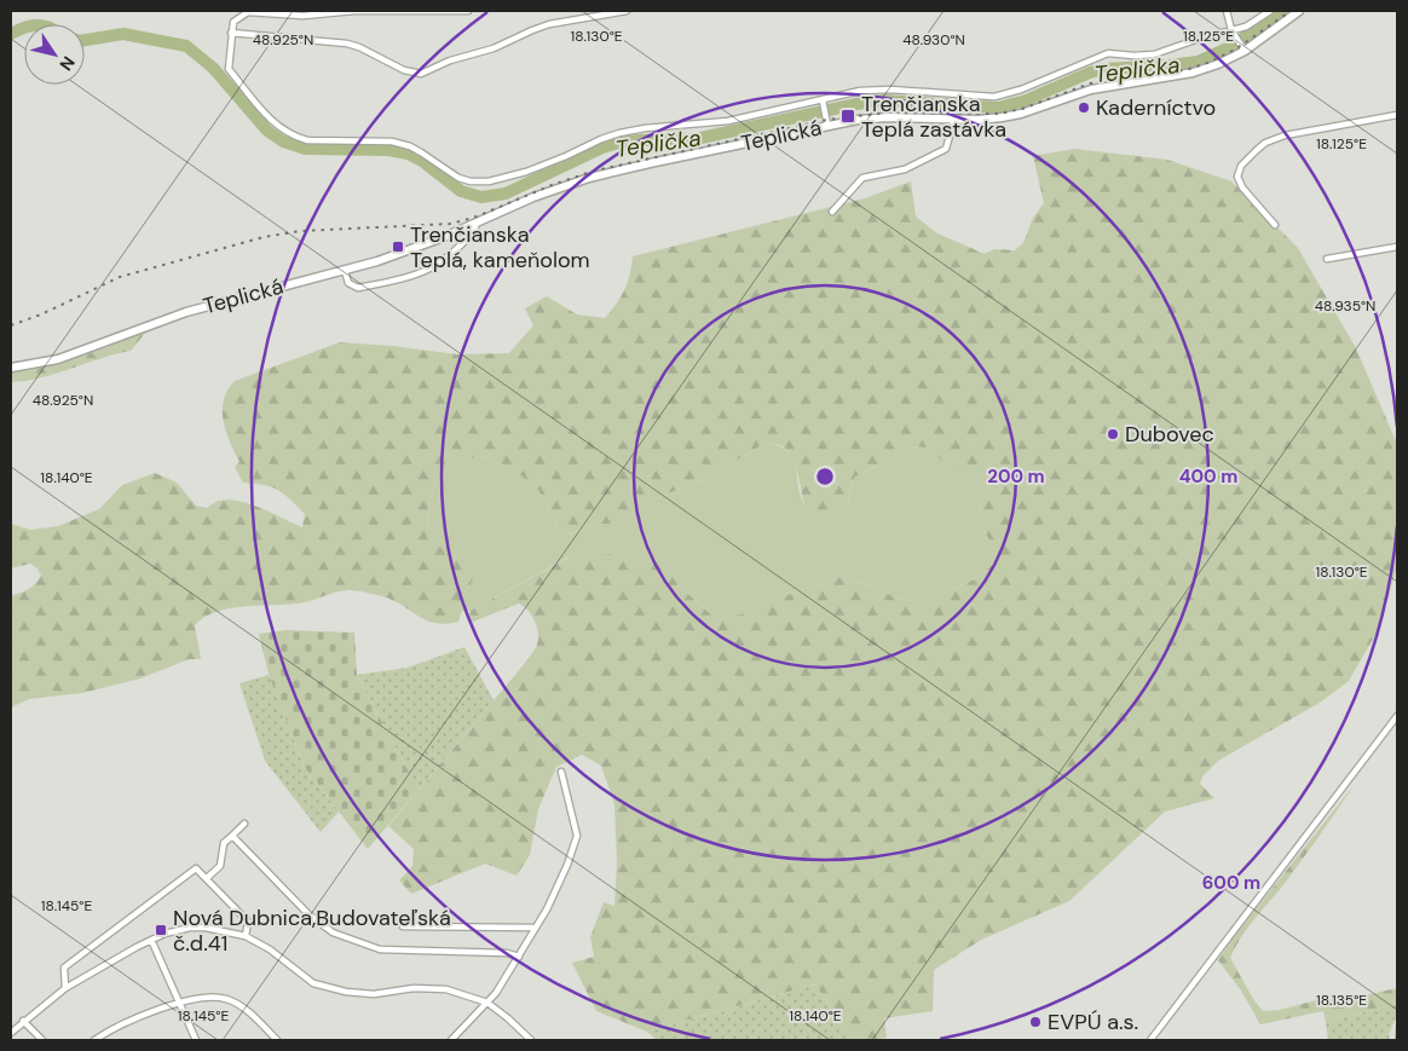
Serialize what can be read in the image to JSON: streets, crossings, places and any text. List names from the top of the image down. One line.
{"streets":{"main road":["Teplická"]},"water":["Teplička"],"places":{"other":["Kaderníctvo","Dubovec","EVPÚ a.s."],"transit":["Trenčianska Teplá zastávka","Trenčianska Teplá, kameňolom","Nová Dubnica,Budovateľská č.d.41"]},"north":"bottom right","coordinates":["18.130°E","18.125°E","48.925°N","48.930°N","48.935°N","18.140°E","18.145°E","18.135°E"],"rings":["200 m","400 m","600 m"]}
